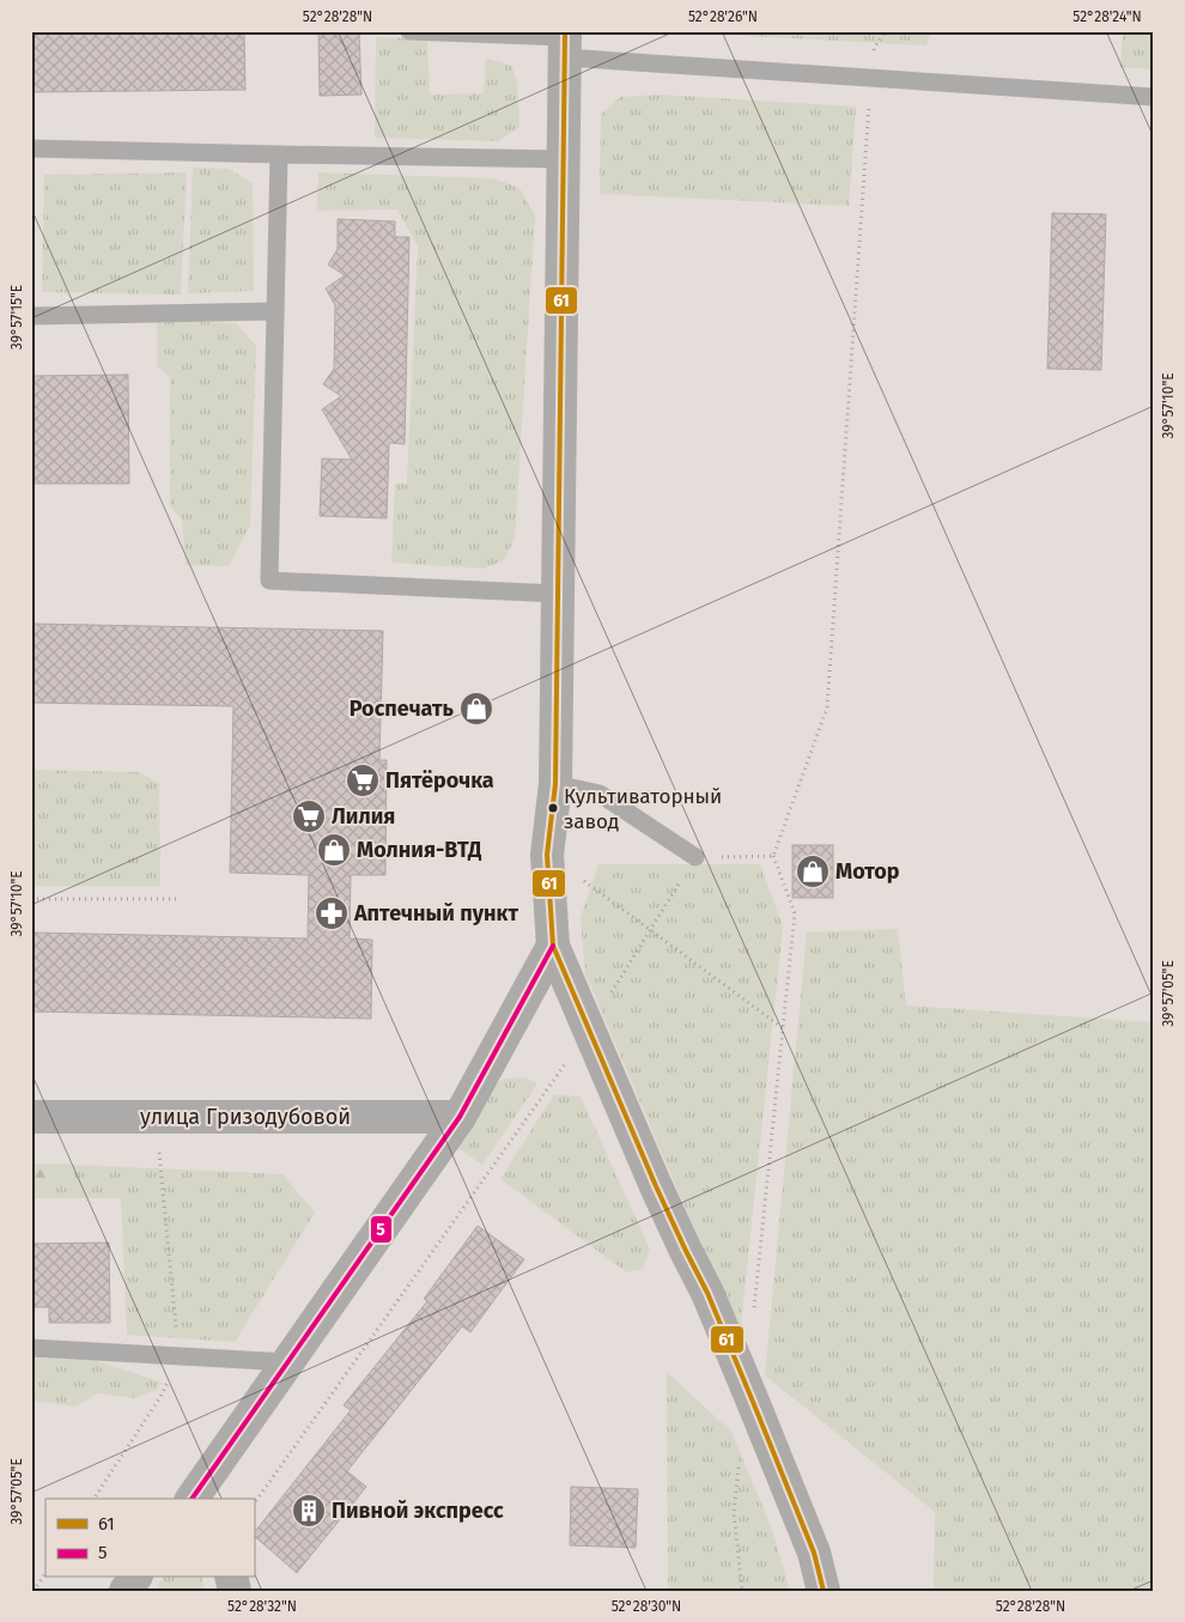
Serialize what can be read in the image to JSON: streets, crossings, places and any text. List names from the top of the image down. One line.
{"streets":{"street":["улица Гризодубовой"]},"places":{"shop":["Роспечать","Молния-ВТД","Мотор"],"supermarket":["Пятёрочка","Лилия"],"other":["Культиваторный завод"],"pharmacy":["Аптечный пункт"],"building":["Пивной экспресс"]},"lines":["transit line 61","transit line 5"],"legend":["61","5"],"coordinates":["52°28'28\"N","52°28'26\"N","52°28'24\"N","39°57'15\"E","39°57'10\"E","39°57'05\"E","52°28'32\"N","52°28'30\"N"]}
